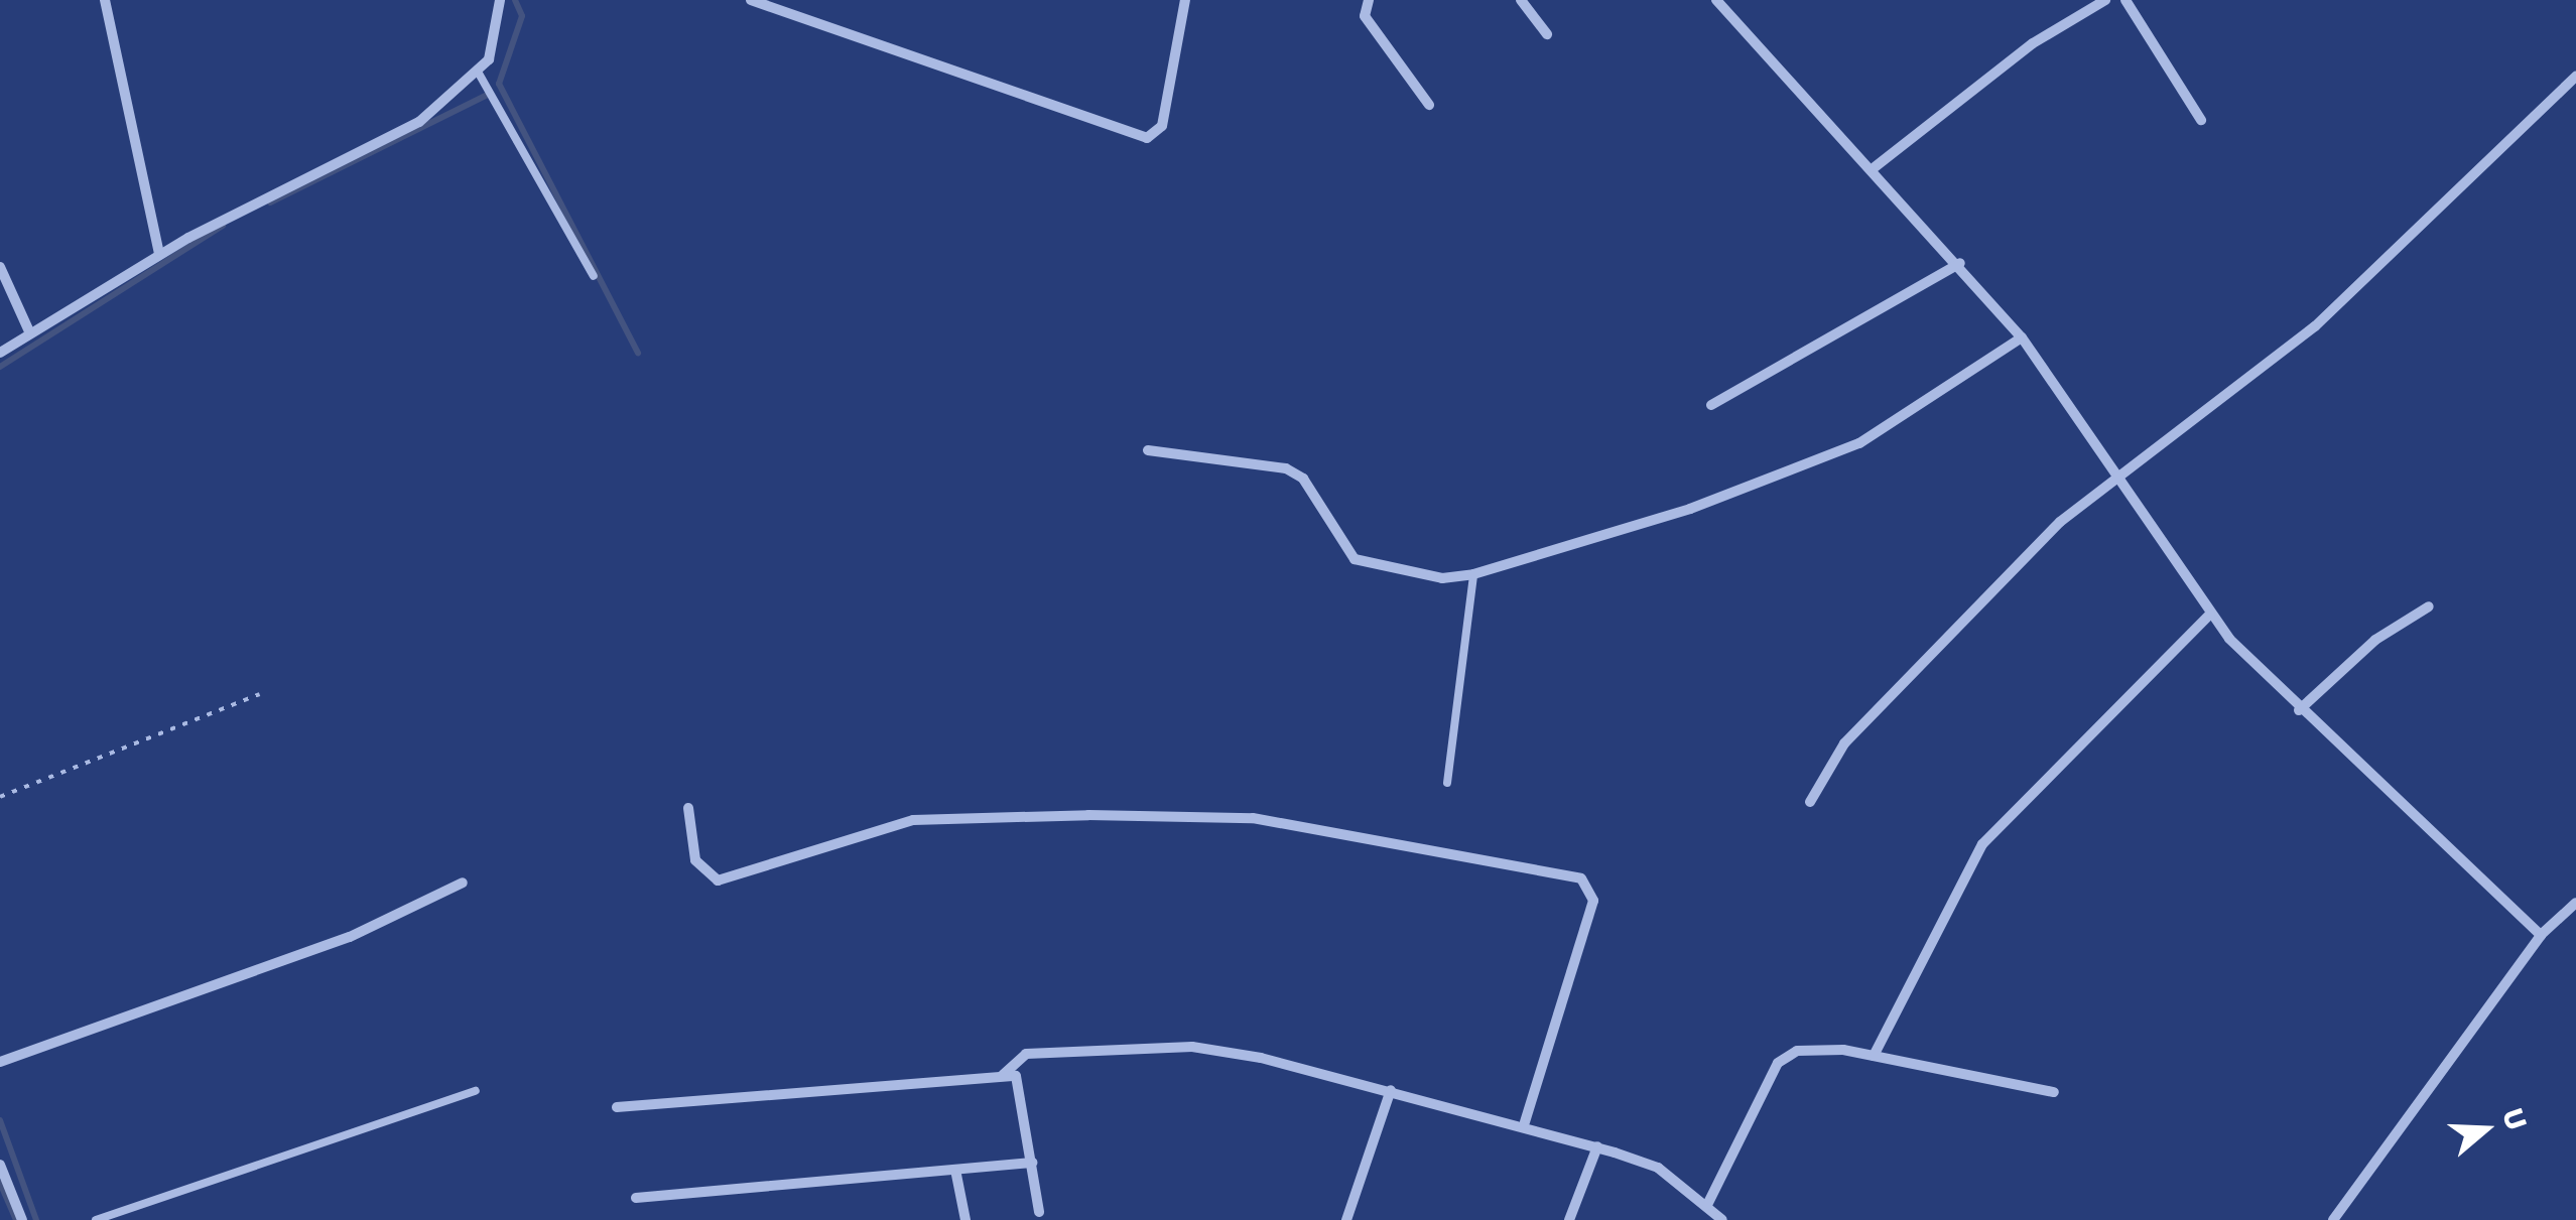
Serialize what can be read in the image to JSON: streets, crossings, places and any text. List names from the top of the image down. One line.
{"north":"right"}
